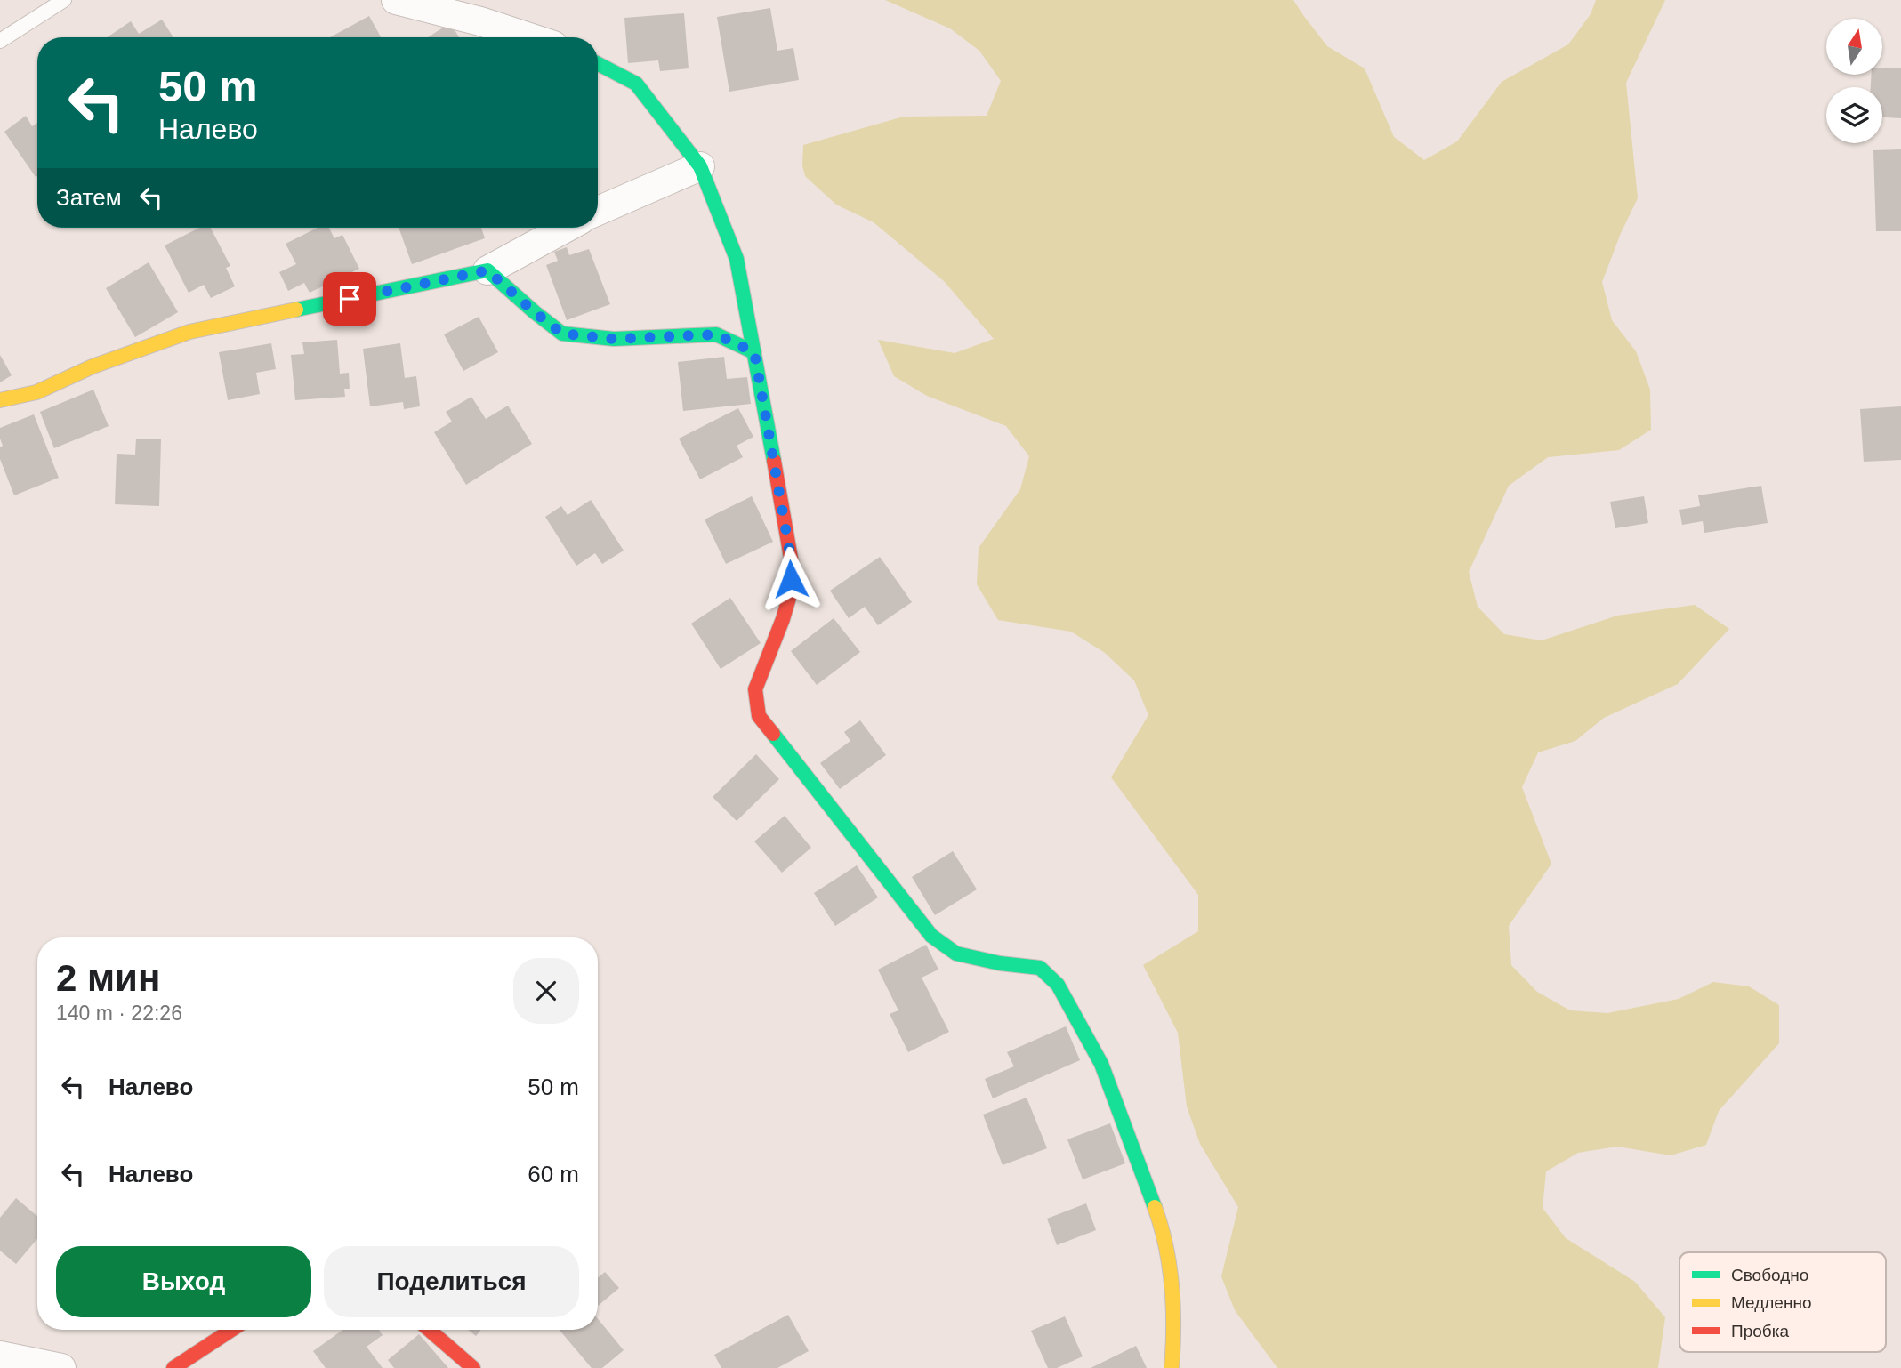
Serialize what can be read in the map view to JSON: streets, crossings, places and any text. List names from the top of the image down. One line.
{"legend":["Свободно","Медленно","Пробка"],"north":"top","page":{"turn":["50 m","Налево"],"then":"Затем","heading":["2 мин","140 m · 22:26"],"list":[{"name":"Налево","value":"50 m"},{"name":"Налево","value":"60 m"}],"buttons":["Выход","Поделиться"]}}
